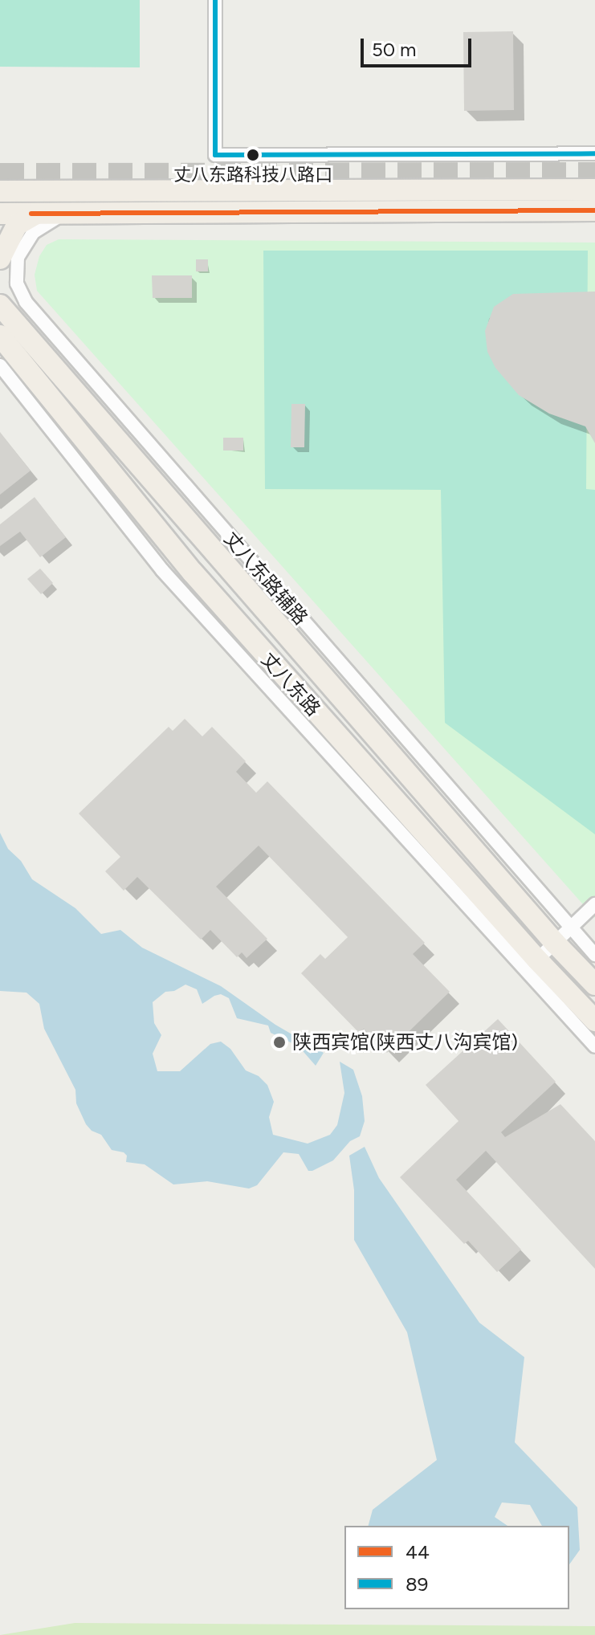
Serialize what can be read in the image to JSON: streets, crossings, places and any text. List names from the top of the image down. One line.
{"streets":{"main road":["丈八东路"],"street":["丈八东路辅路"]},"crossings":[["丈八东路辅路","丈八东路"]],"places":["丈八东路科技八路口","陕西宾馆(陕西丈八沟宾馆)"],"lines":["transit line 89","transit line 44"],"legend":["44","89"],"scale_bar":"50 m"}
